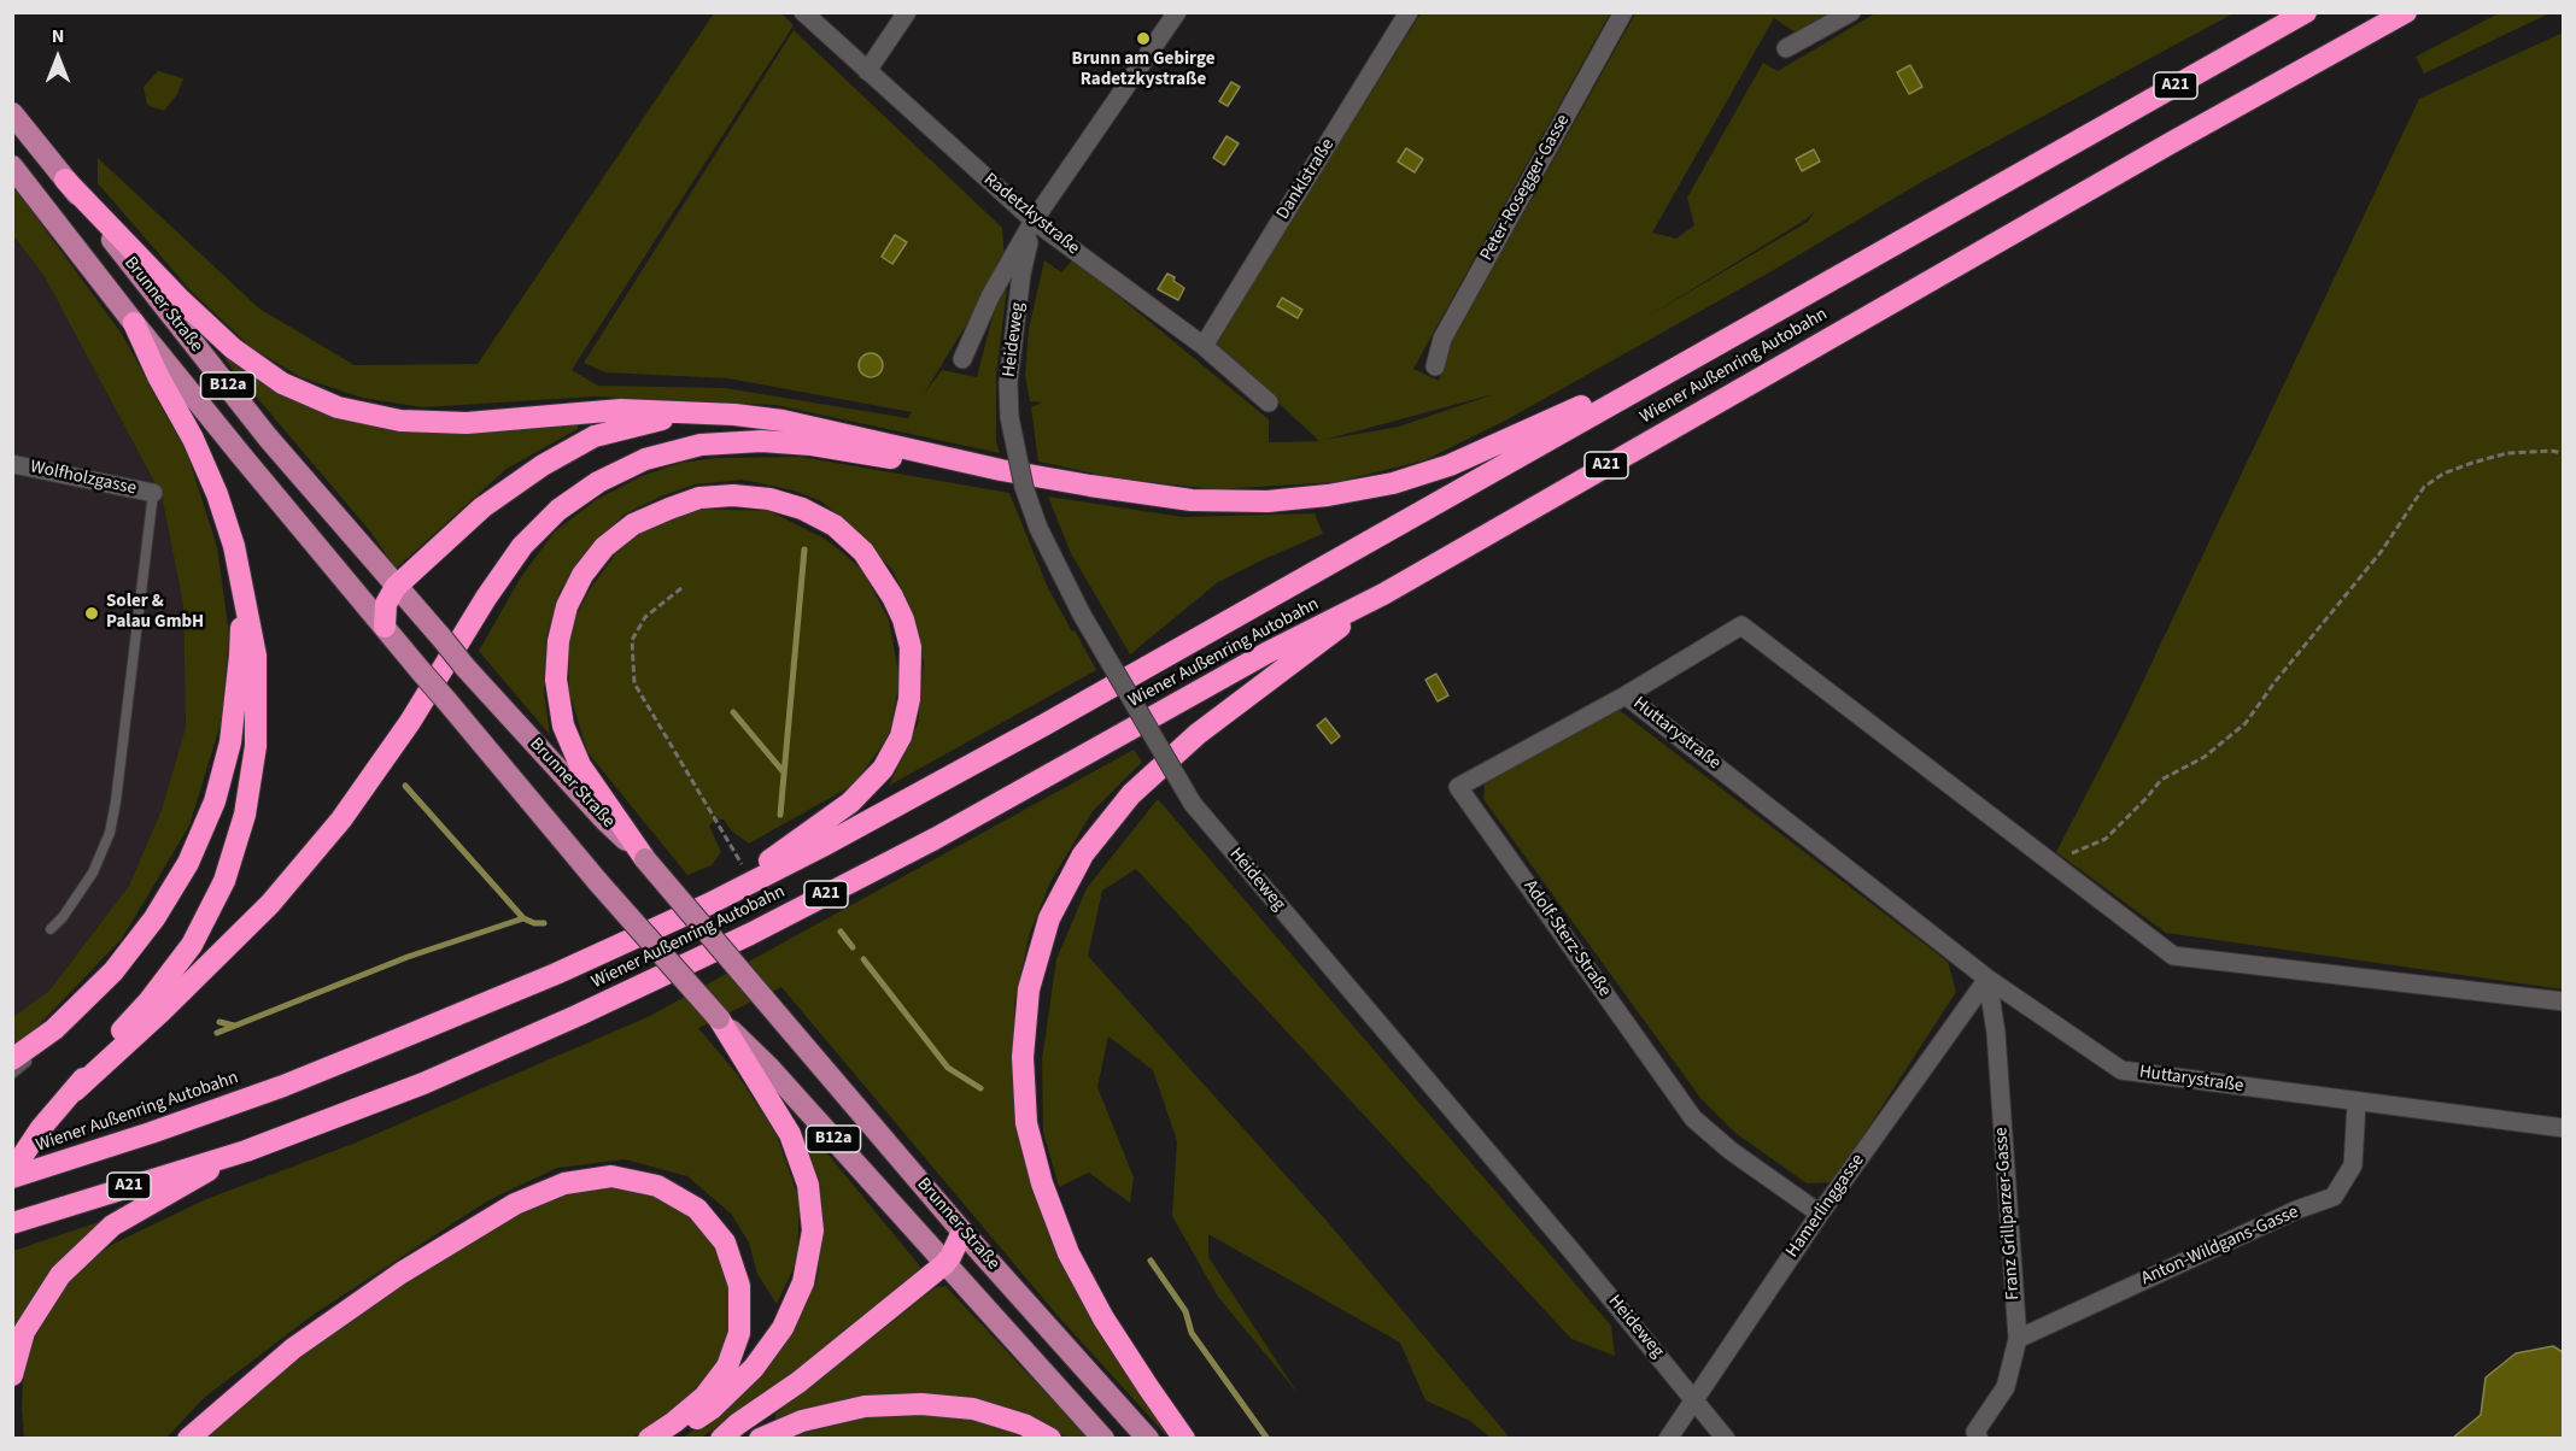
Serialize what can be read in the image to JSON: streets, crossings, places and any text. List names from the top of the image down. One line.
{"streets":{"highway":["A21","Wiener Außenring Autobahn"],"main road":["Brunner Straße","B12a"],"street":["Danklstraße","Peter-Rosegger-Gasse","Radetzkystraße","Heideweg","Wolfholzgasse","Huttarystraße","Adolf-Sterz-Straße","Hamerlinggasse","Franz Grillparzer-Gasse","Anton-Wildgans-Gasse"]},"crossings":[["Danklstraße","Radetzkystraße"],["Radetzkystraße","Heideweg"],["Heideweg","Hamerlinggasse"],["Huttarystraße","Adolf-Sterz-Straße"],["Huttarystraße","Hamerlinggasse"],["Huttarystraße","Franz Grillparzer-Gasse"],["Huttarystraße","Anton-Wildgans-Gasse"],["Adolf-Sterz-Straße","Hamerlinggasse"],["Hamerlinggasse","Franz Grillparzer-Gasse"],["Franz Grillparzer-Gasse","Anton-Wildgans-Gasse"]],"places":["Brunn am Gebirge Radetzkystraße","Soler & Palau GmbH"],"north":"top"}
